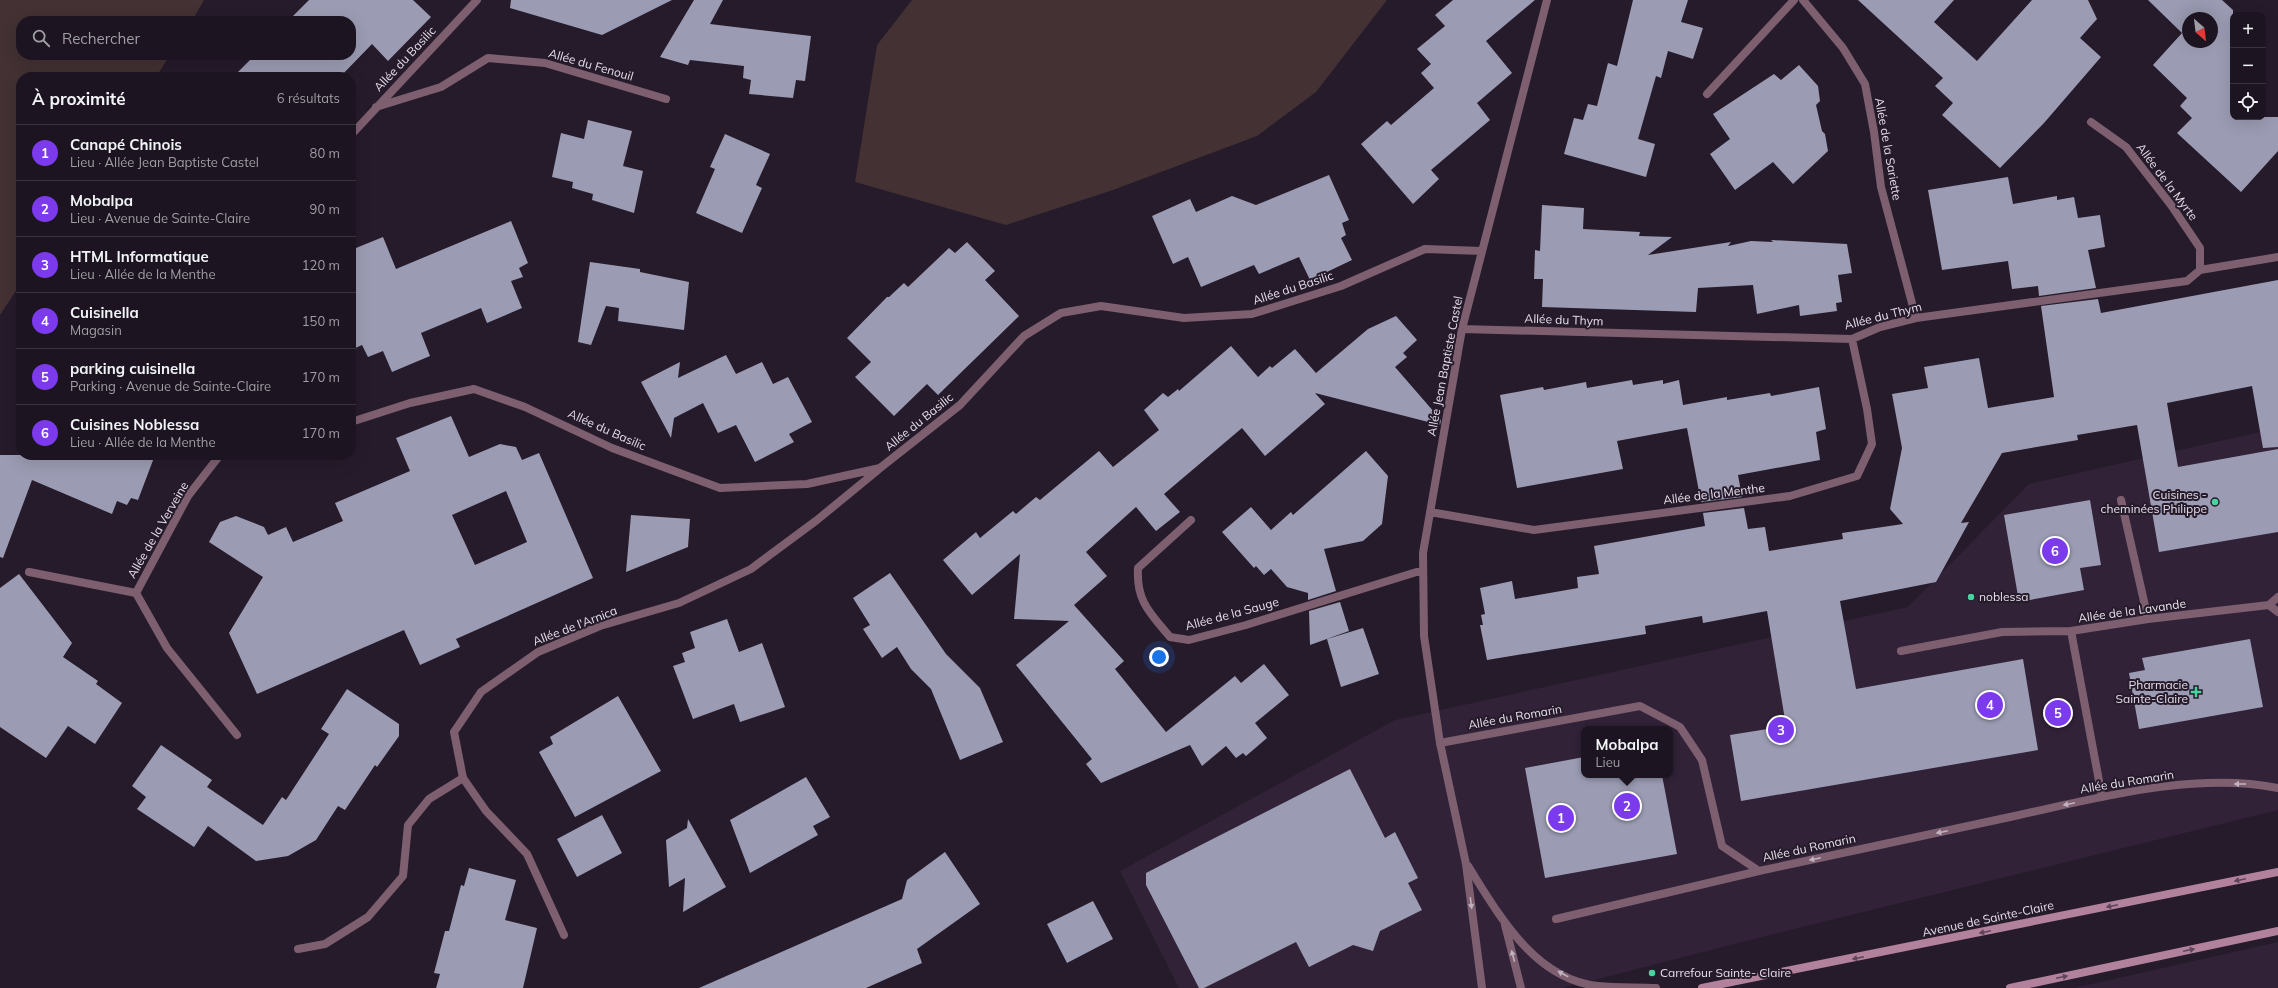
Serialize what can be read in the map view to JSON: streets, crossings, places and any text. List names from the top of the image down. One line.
{"streets":{"main road":["Avenue de Sainte-Claire"],"street":["Allée du Basilic","Allée du Fenouil","Allée de la Sariette","Allée de la Myrte","Allée du Thym","Allée Jean Baptiste Castel","Allée de la Menthe","Allée de la Verveine","Allée de la Lavande","Allée de la Sauge","Allée de l'Arnica","Allée du Romarin"]},"crossings":[["Allée du Basilic","Allée du Fenouil"],["Allée du Basilic","Allée Jean Baptiste Castel"],["Allée du Basilic","Allée de l'Arnica"],["Allée de la Sariette","Allée du Thym"],["Allée de la Myrte","Allée du Thym"],["Allée du Thym","Allée Jean Baptiste Castel"],["Allée du Thym","Allée de la Menthe"],["Allée Jean Baptiste Castel","Allée de la Menthe"],["Allée Jean Baptiste Castel","Allée de la Sauge"],["Allée Jean Baptiste Castel","Allée du Romarin"],["Allée de la Lavande","Allée du Romarin"]],"one_way":["Allée du Romarin"],"places":{"other":["Cuisines - cheminées Philippe","noblessa","Carrefour Sainte- Claire"],"health":["Pharmacie Sainte-Claire"]},"north":"bottom right","page":{"map_buttons":["+","−"],"search":"Rechercher","heading":["À proximité","6 résultats"],"list":[{"mark":"1","name":"Canapé Chinois","note":"Lieu · Allée Jean Baptiste Castel","value":"80 m"},{"mark":"2","name":"Mobalpa","note":"Lieu · Avenue de Sainte-Claire","value":"90 m"},{"mark":"3","name":"HTML Informatique","note":"Lieu · Allée de la Menthe","value":"120 m"},{"mark":"4","name":"Cuisinella","note":"Magasin","value":"150 m"},{"mark":"5","name":"parking cuisinella","note":"Parking · Avenue de Sainte-Claire","value":"170 m"},{"mark":"6","name":"Cuisines Noblessa","note":"Lieu · Allée de la Menthe","value":"170 m"}],"pins":["6","4","5","3","2","1"],"popup":["Mobalpa","Lieu"]}}
